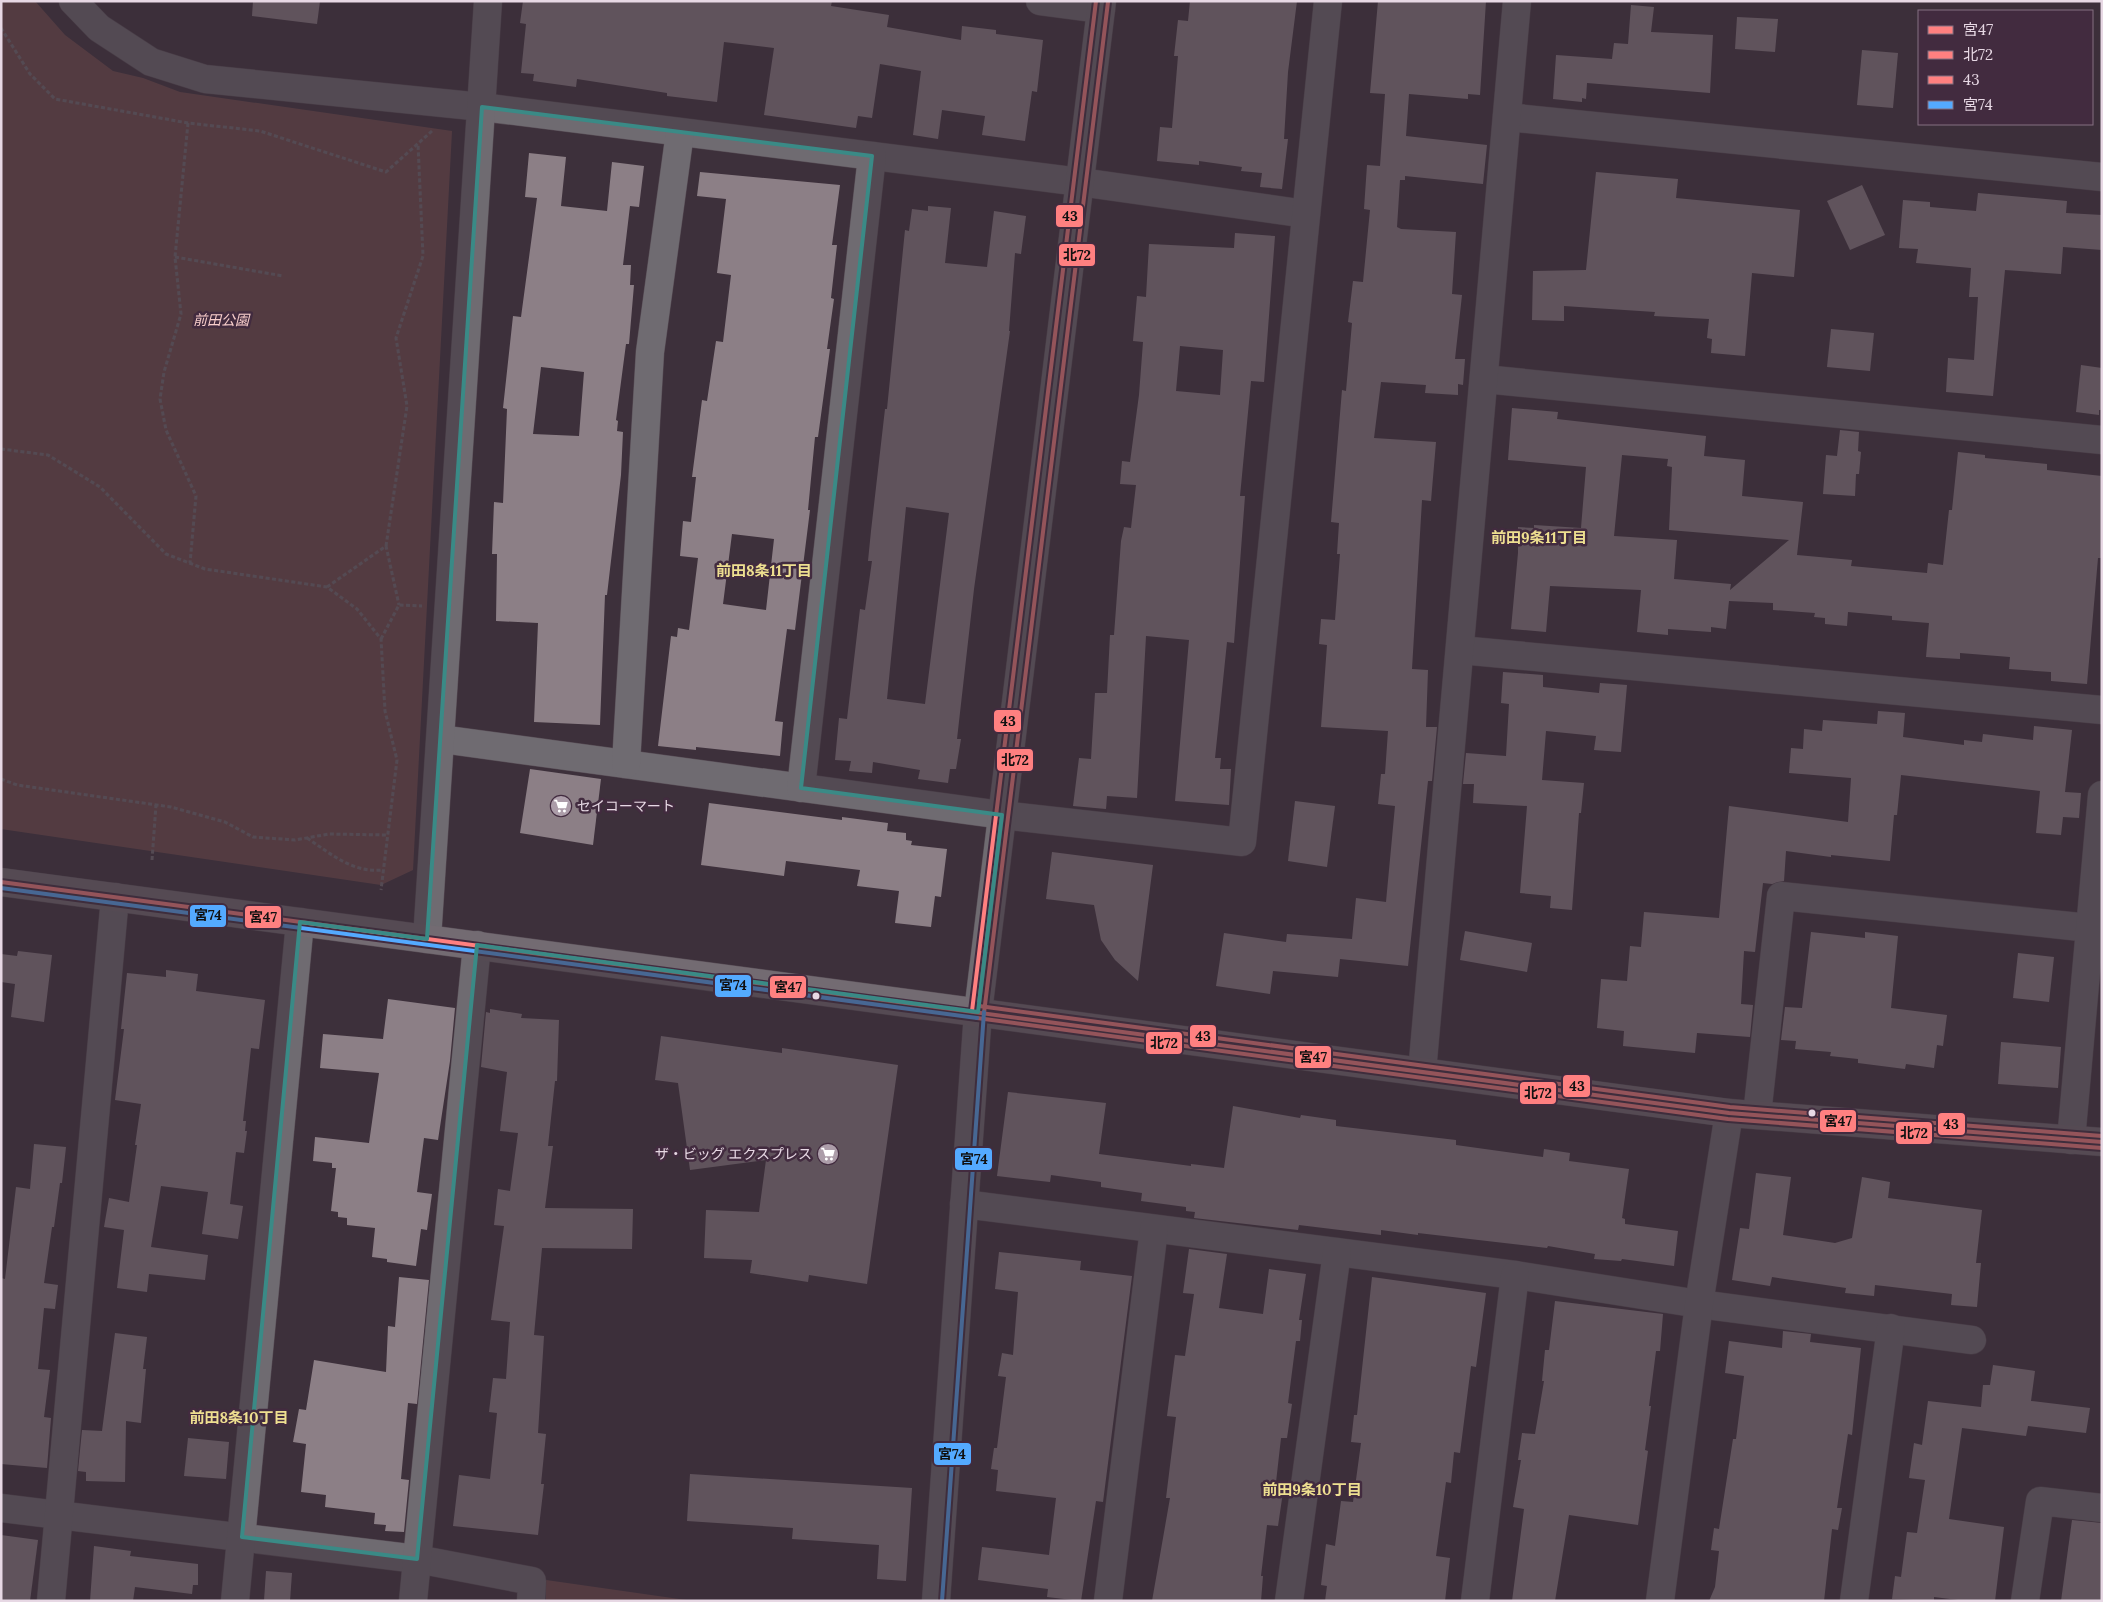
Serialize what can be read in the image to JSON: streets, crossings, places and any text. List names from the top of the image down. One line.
{"districts":["前田9条11丁目","前田8条11丁目","前田8条10丁目","前田9条10丁目"],"parks":["前田公園"],"places":{"supermarket":["セイコーマート","ザ・ビッグ エクスプレス"]},"lines":["transit line 43","transit line 北72","transit line 宮47","transit line 宮74"],"legend":["宮47","北72","43","宮74"]}
